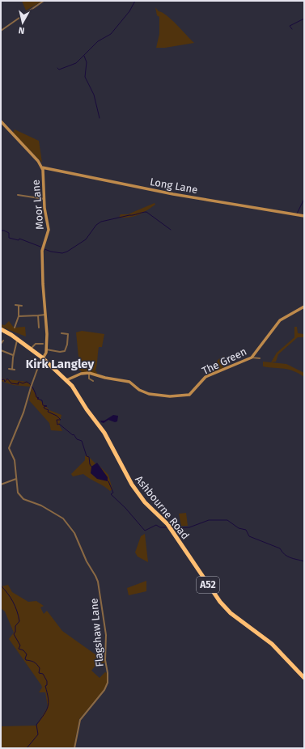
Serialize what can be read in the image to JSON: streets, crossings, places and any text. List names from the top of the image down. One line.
{"streets":{"highway":["Ashbourne Road","A52"],"street":["Long Lane","Moor Lane","The Green","Flagshaw Lane"]},"crossings":[["Long Lane","Moor Lane"],["Moor Lane","Ashbourne Road"],["Moor Lane","Flagshaw Lane"],["Ashbourne Road","Flagshaw Lane"]],"districts":["Kirk Langley"],"north":"bottom"}
